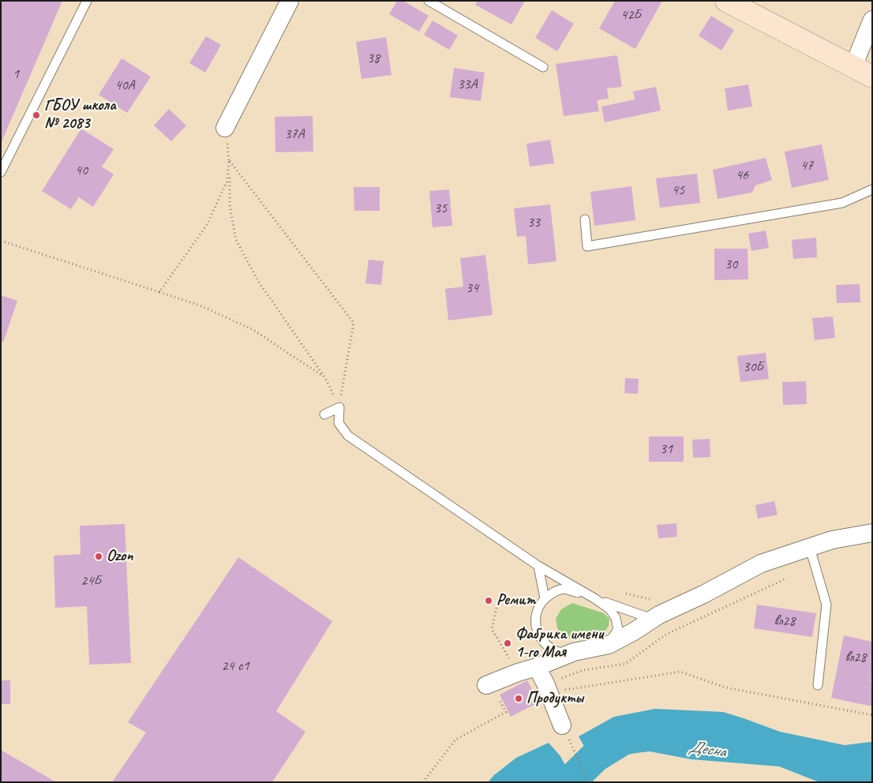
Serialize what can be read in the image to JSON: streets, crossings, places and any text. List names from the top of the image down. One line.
{"water":["Десна"],"places":["ГБОУ школа № 2083","Ozon","Ремит","Фабрика имени 1-го Мая","Продукты"],"house_numbers":["42Б","38","1","33А","40А","37А","47","40","46","45","35","33","30","34","30Б","31","24Б","вл28","вл28","24 с1"]}
